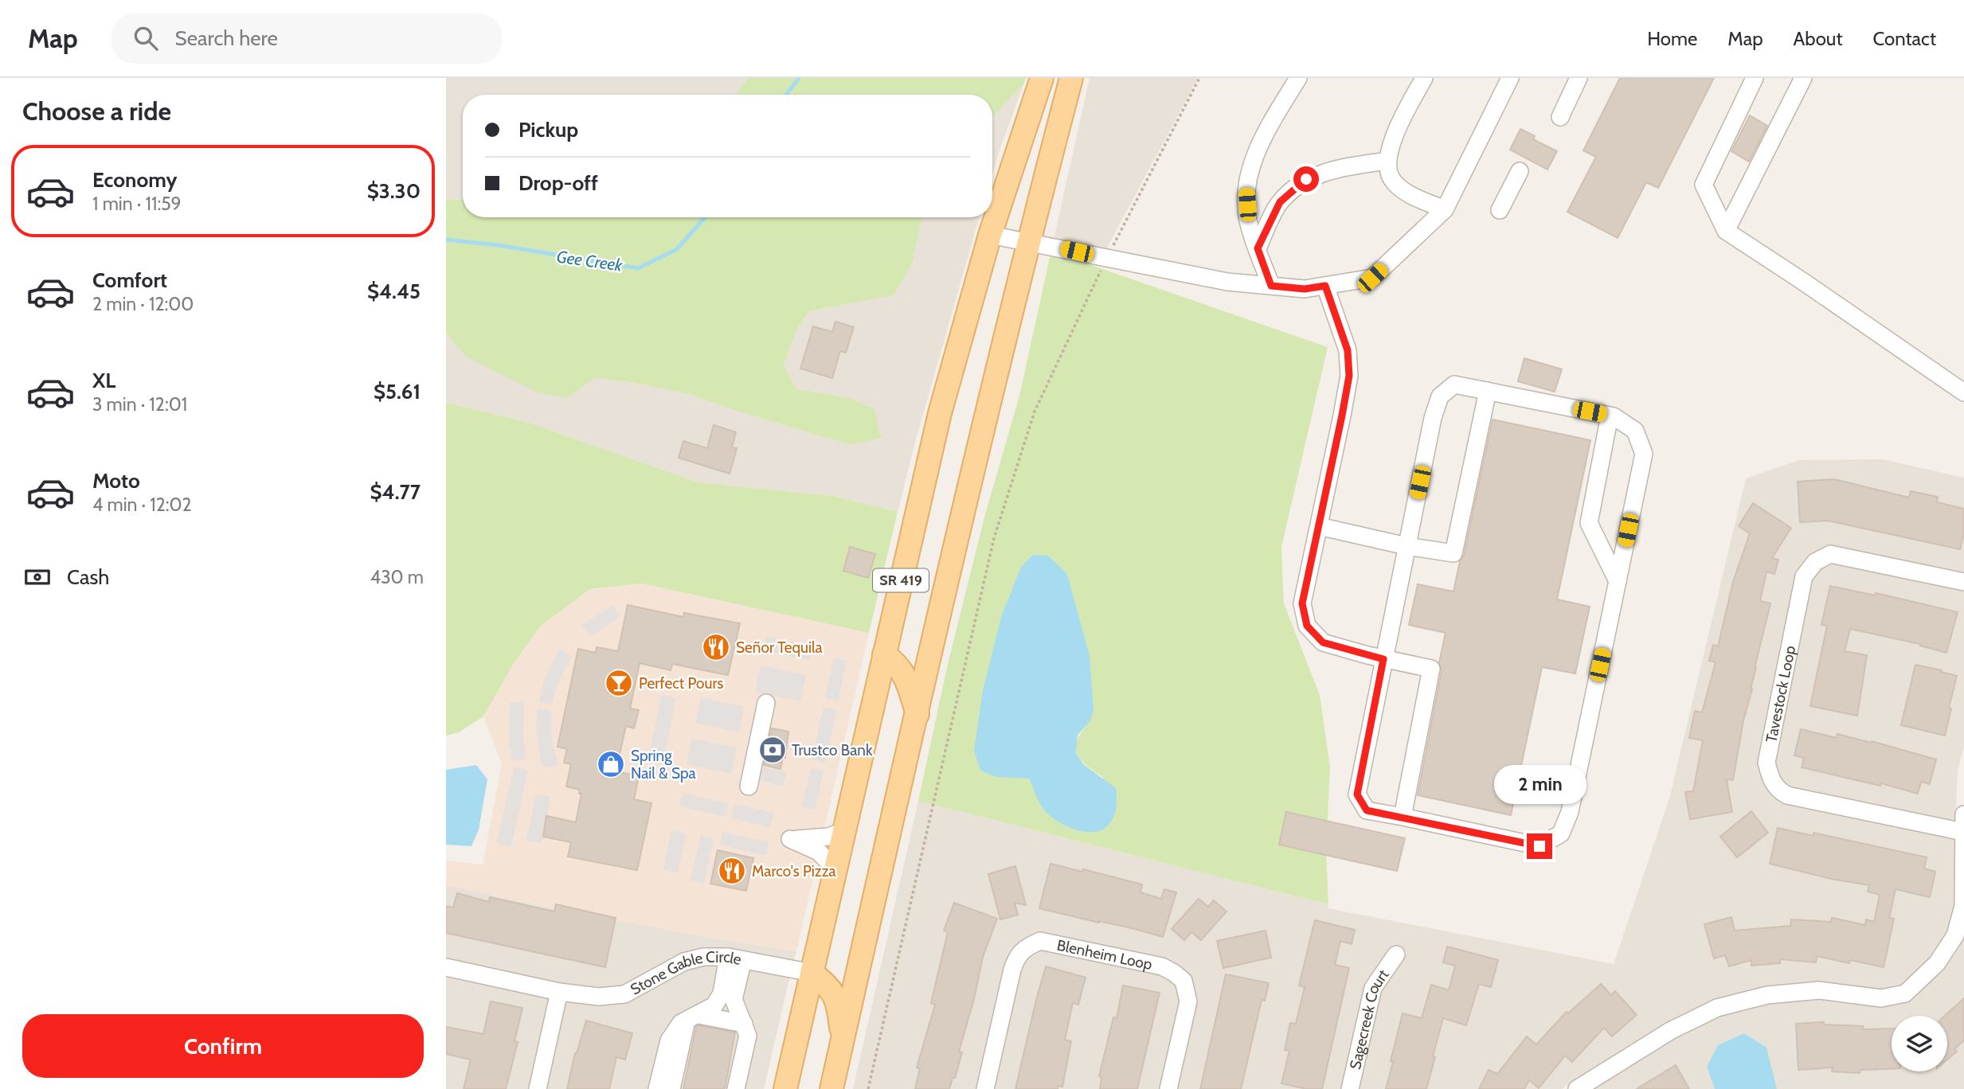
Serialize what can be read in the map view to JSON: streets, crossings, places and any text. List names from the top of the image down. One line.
{"streets":{"main road":["SR 419"],"street":["Tavestock Loop","Blenheim Loop","Stone Gable Circle","Sagecreek Court"]},"crossings":[["SR 419","Stone Gable Circle"]],"water":["Gee Creek"],"places":{"restaurant":["Señor Tequila","Marco's Pizza"],"bar":["Perfect Pours"],"bank":["Trustco Bank"],"shop":["Spring Nail & Spa"]},"page":{"header":"Map","search":"Search here","nav":["Home","Map","About","Contact"],"heading":"Choose a ride","banner":["Pickup","Drop-off"],"list":[{"name":"Economy","note":"1 min · 11:59","value":"$3.30"},{"name":"Comfort","note":"2 min · 12:00","value":"$4.45"},{"name":"XL","note":"3 min · 12:01","value":"$5.61"},{"name":"Moto","note":"4 min · 12:02","value":"$4.77"}],"pay":["Cash","430 m"],"bubble":"2 min","buttons":"Confirm"}}
